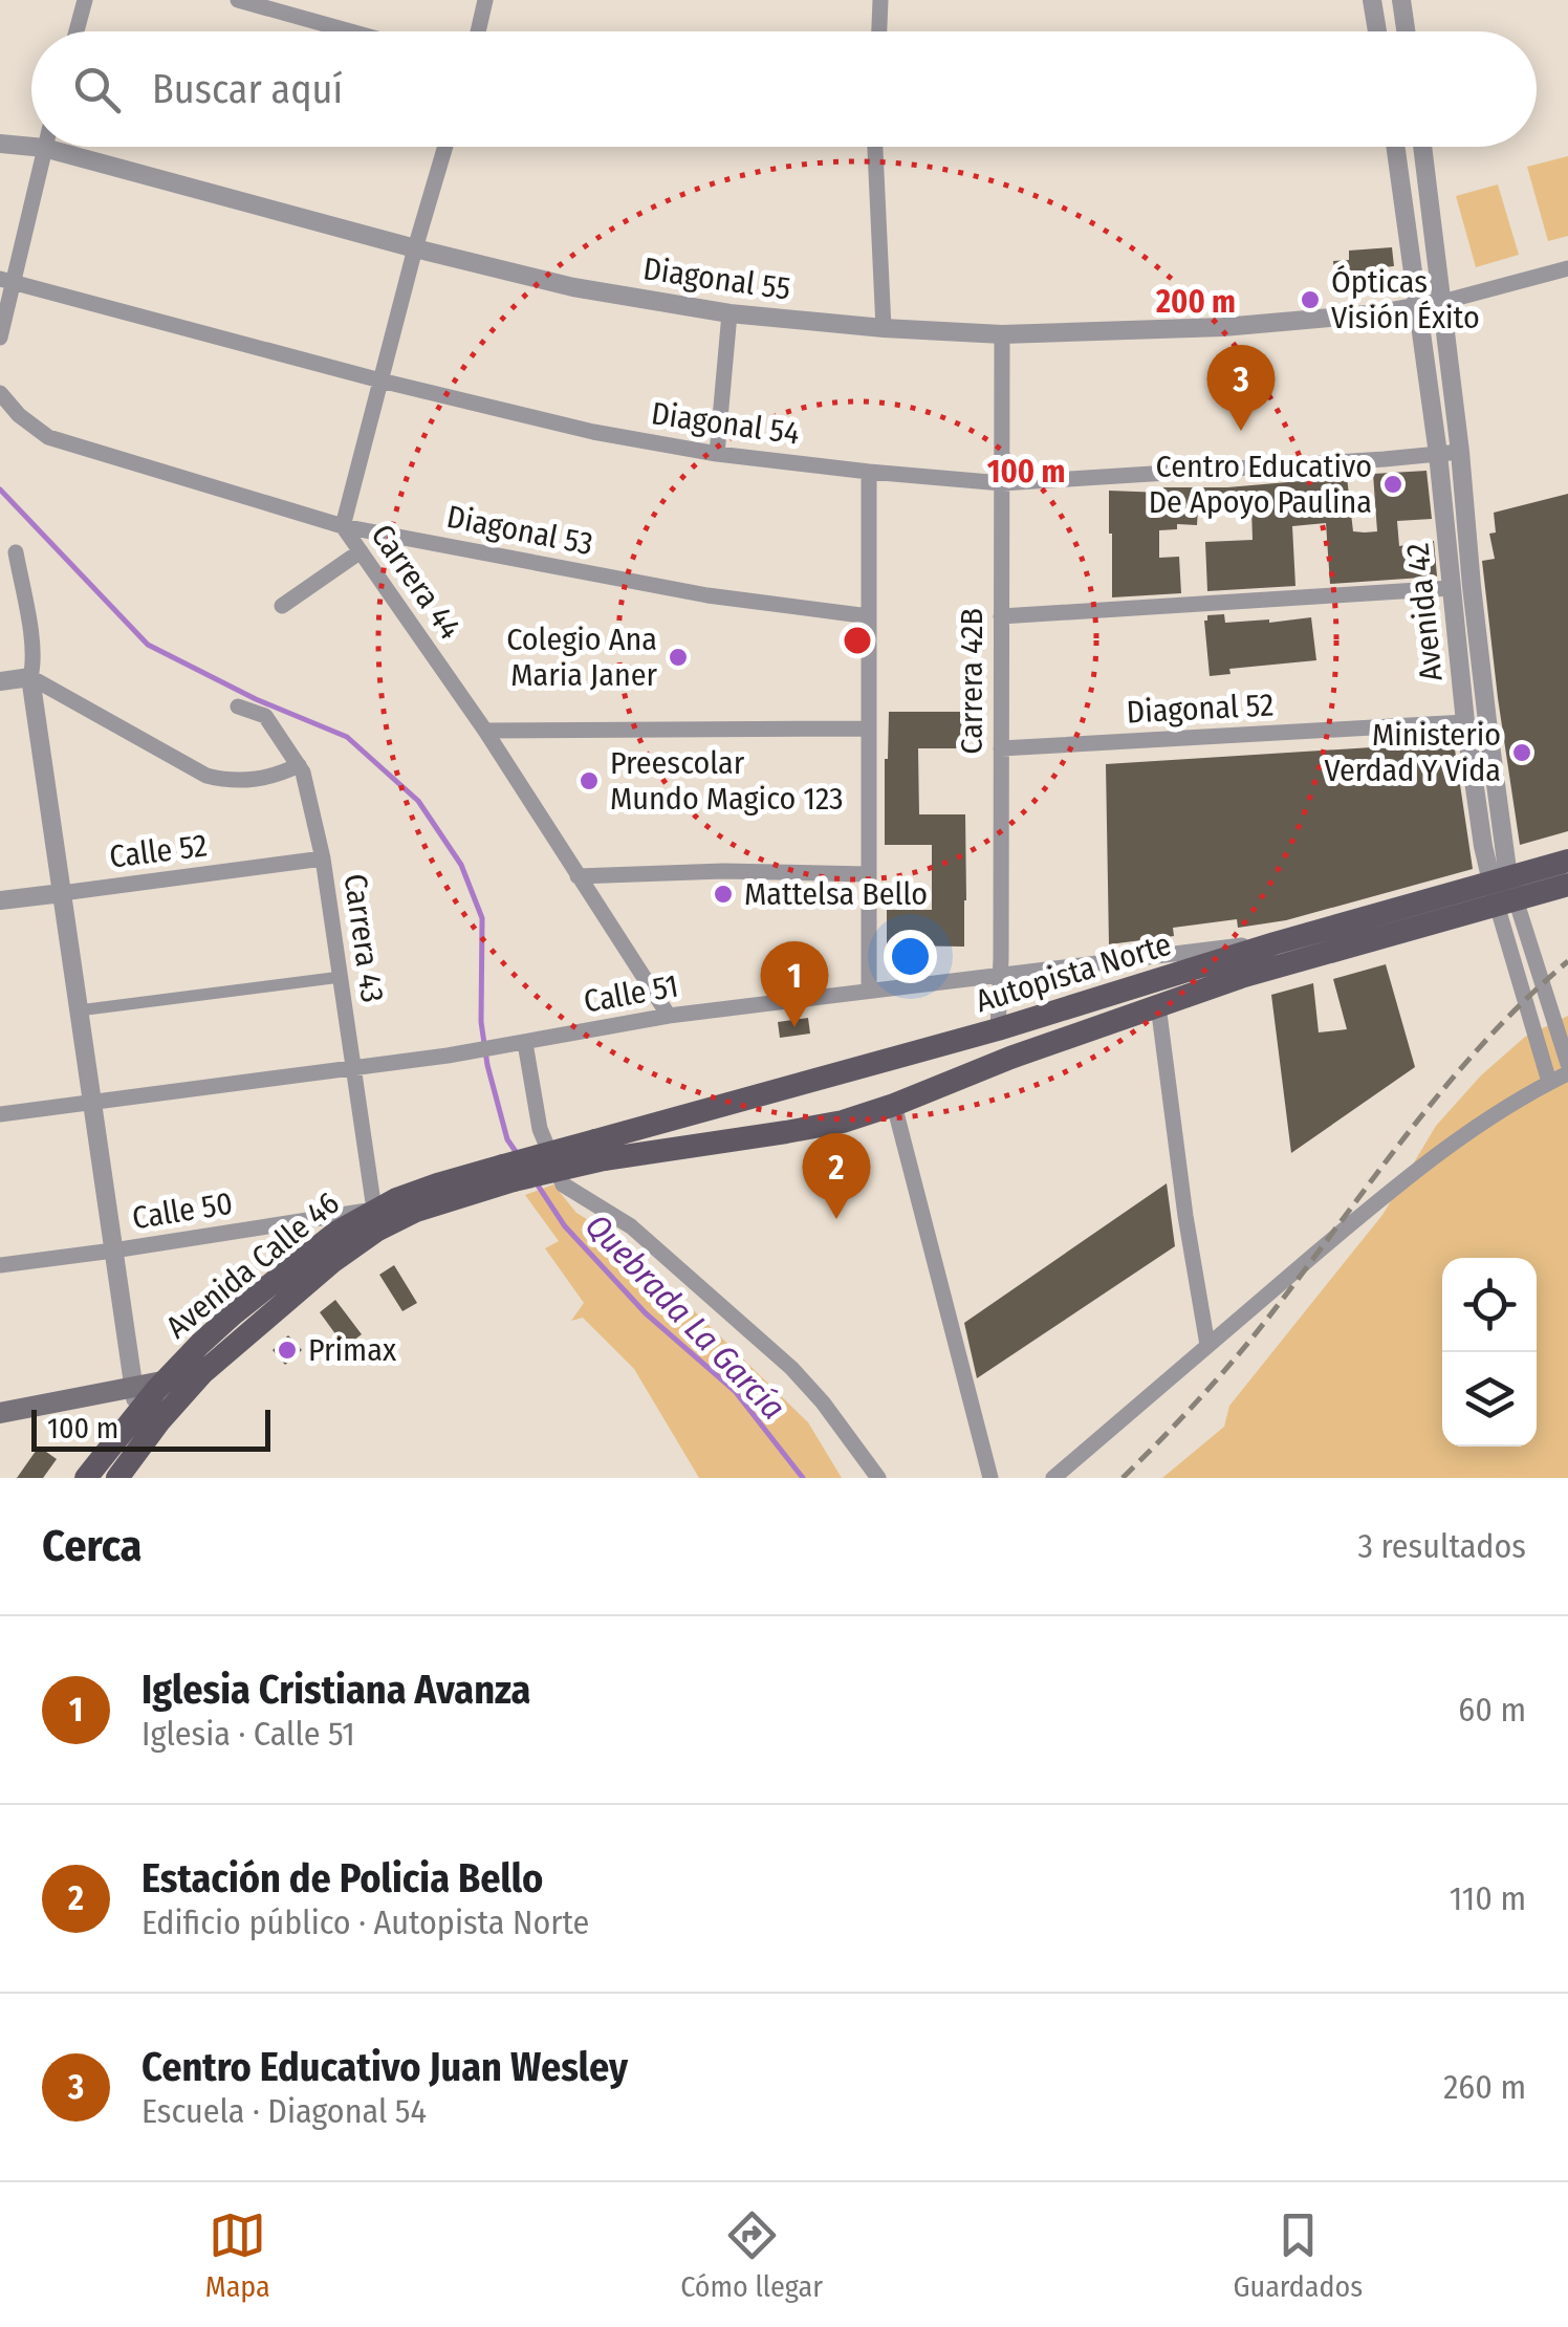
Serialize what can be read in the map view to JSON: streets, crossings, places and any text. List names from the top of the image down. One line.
{"streets":{"main road":["Autopista Norte","Avenida Calle 46"],"street":["Diagonal 55","Diagonal 54","Diagonal 53","Carrera 44","Avenida 42","Carrera 42B","Diagonal 52","Calle 52","Carrera 43","Calle 51","Calle 50"]},"crossings":[["Diagonal 55","Carrera 44"],["Diagonal 55","Avenida 42"],["Diagonal 55","Carrera 42B"],["Diagonal 54","Carrera 44"],["Diagonal 54","Avenida 42"],["Diagonal 54","Carrera 42B"],["Diagonal 53","Carrera 44"],["Carrera 44","Calle 51"],["Avenida 42","Diagonal 52"],["Avenida 42","Autopista Norte"],["Carrera 42B","Diagonal 52"],["Carrera 42B","Autopista Norte"],["Carrera 42B","Calle 51"],["Calle 52","Carrera 43"],["Carrera 43","Calle 51"],["Carrera 43","Calle 50"],["Carrera 43","Avenida Calle 46"],["Autopista Norte","Calle 51"],["Calle 50","Avenida Calle 46"]],"water":["Quebrada La García"],"places":["Ópticas Visión Éxito","Centro Educativo De Apoyo Paulina","Colegio Ana Maria Janer","Ministerio Verdad Y Vida","Preescolar Mundo Magico 123","Mattelsa Bello","Primax"],"scale_bar":"100 m","page":{"search":"Buscar aquí","pins":["3","1","2"],"scale":"100 m","heading":["Cerca","3 resultados"],"list":[{"mark":"1","name":"Iglesia Cristiana Avanza","note":"Iglesia · Calle 51","value":"60 m"},{"mark":"2","name":"Estación de Policia Bello","note":"Edificio público · Autopista Norte","value":"110 m"},{"mark":"3","name":"Centro Educativo Juan Wesley","note":"Escuela · Diagonal 54","value":"260 m"}],"nav":["Mapa","Cómo llegar","Guardados"]},"rings":["200 m","100 m"]}
